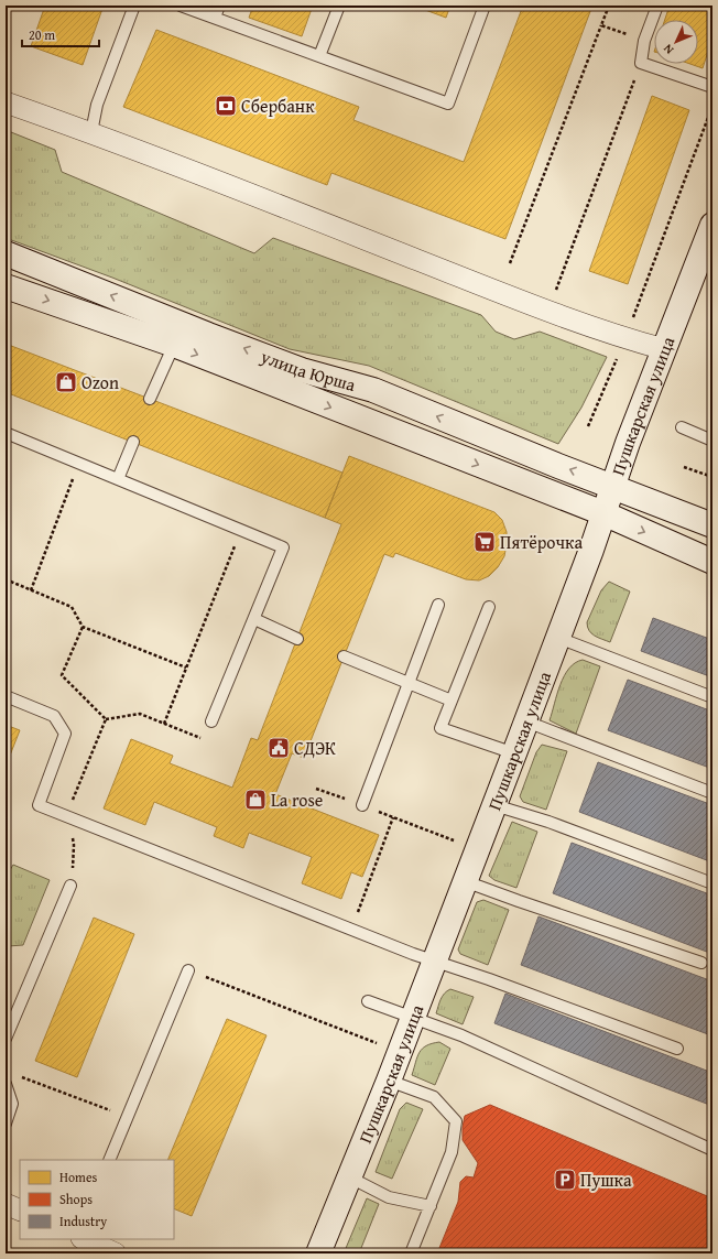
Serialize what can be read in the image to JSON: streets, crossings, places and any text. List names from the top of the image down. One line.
{"streets":{"main road":["улица Юрша","Пушкарская улица"]},"crossings":[["улица Юрша","Пушкарская улица"]],"places":{"bank":["Сбербанк"],"shop":["Ozon","La rose"],"supermarket":["Пятёрочка"],"public building":["СДЭК"],"parking":["Пушка"]},"legend":["Homes","Shops","Industry"],"scale_bar":"20 m","north":"bottom left"}
